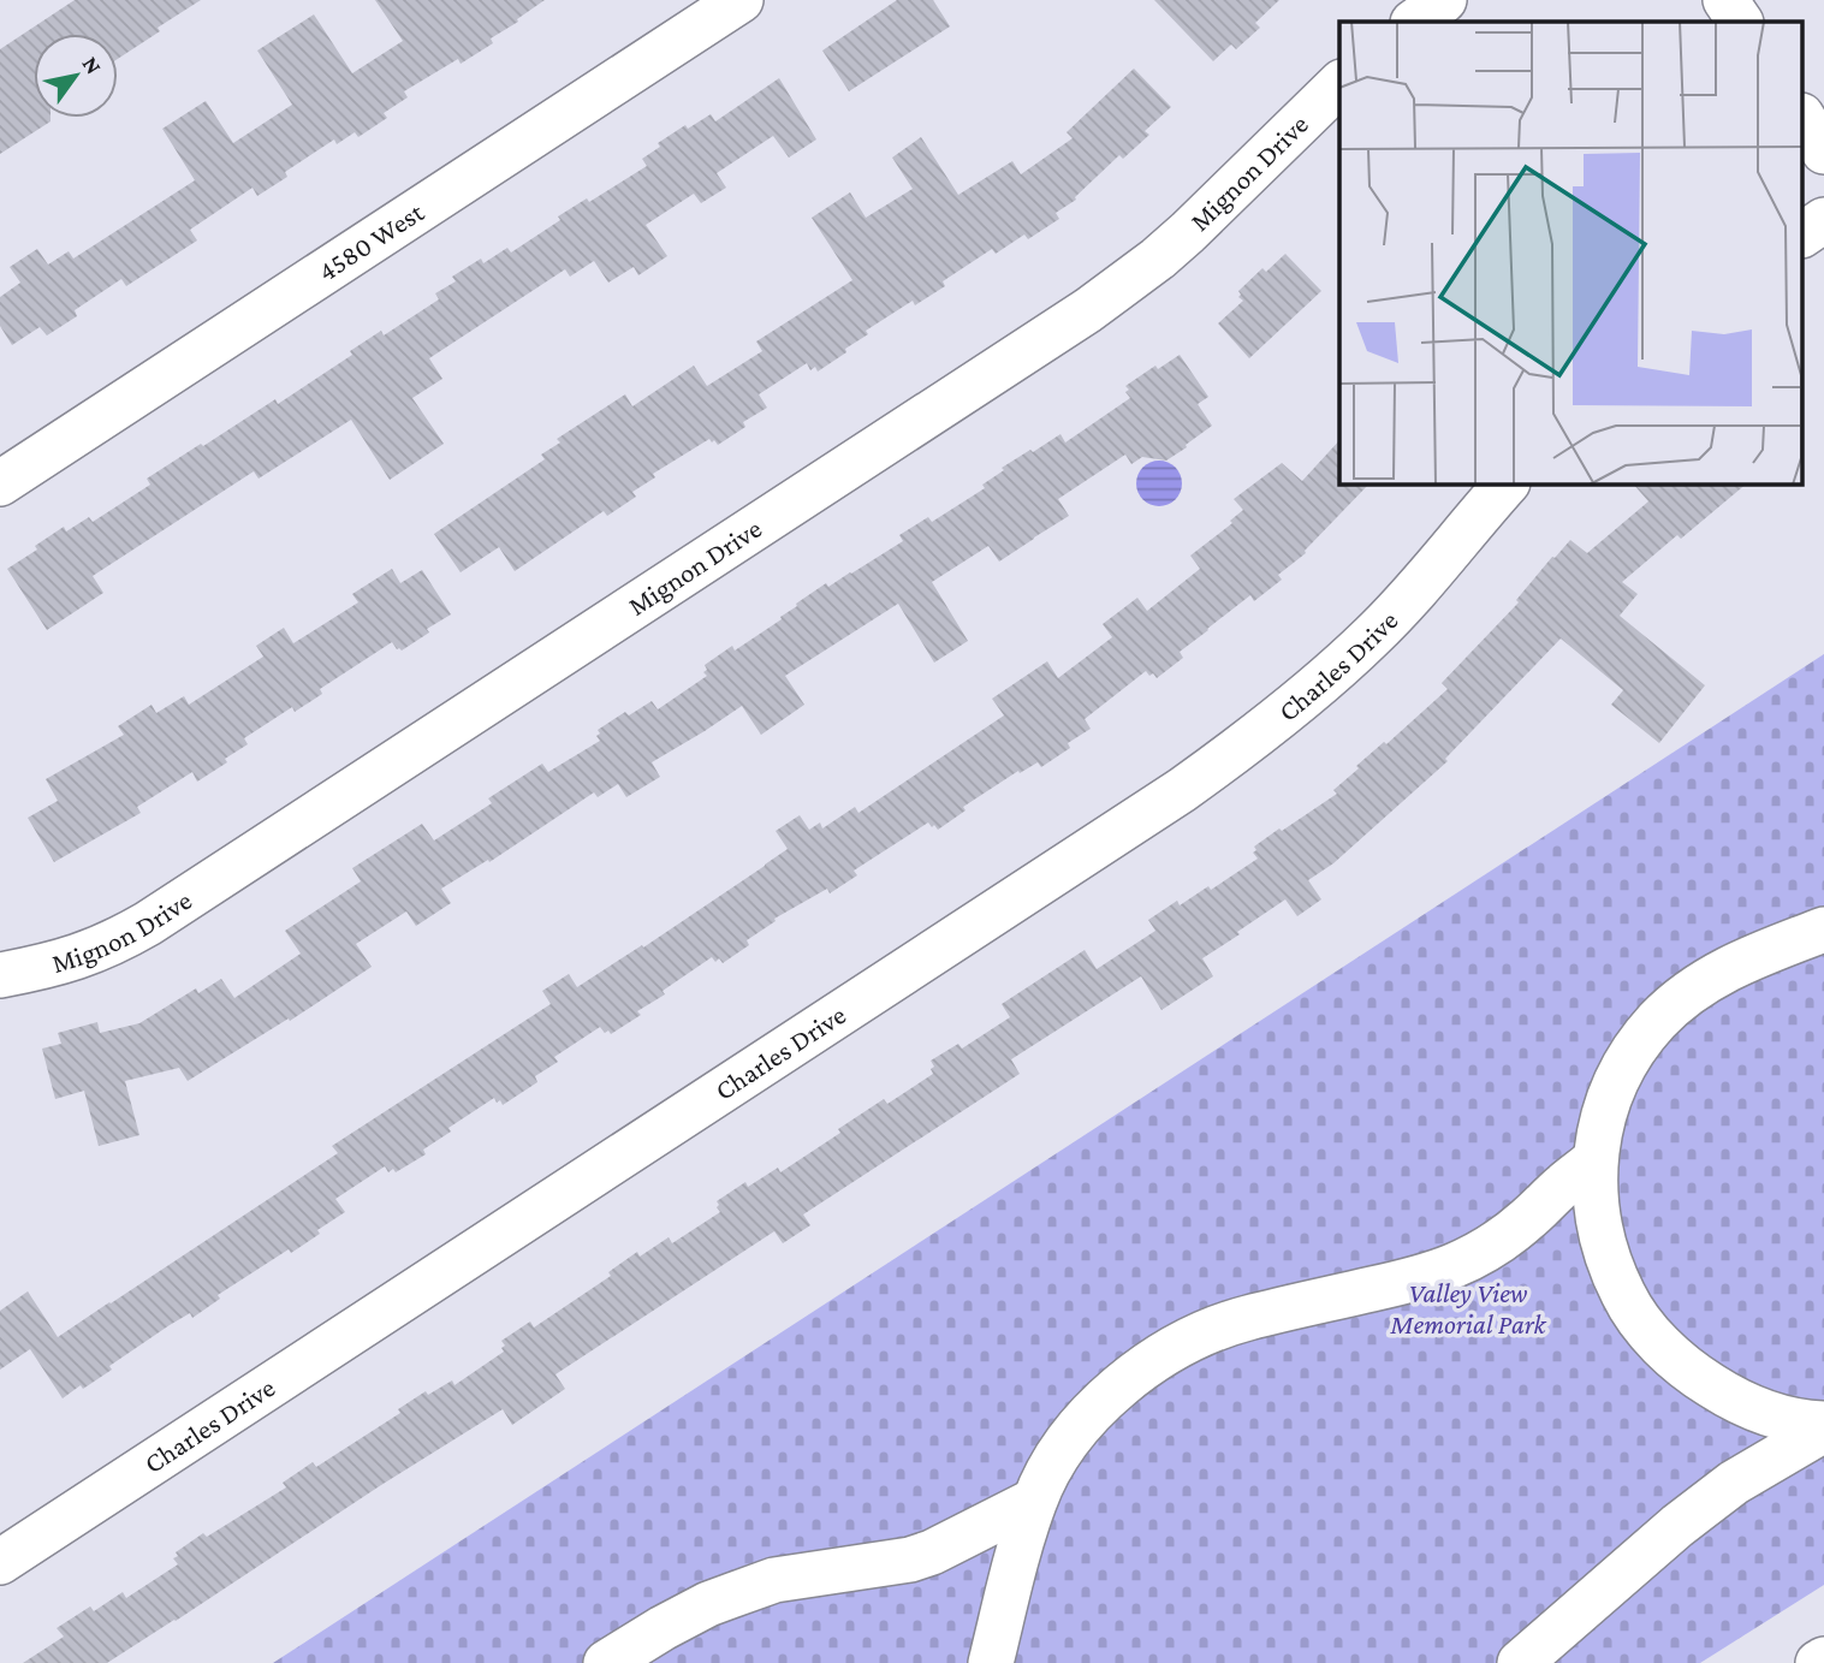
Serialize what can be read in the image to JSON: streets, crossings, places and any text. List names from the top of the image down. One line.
{"streets":{"street":["Mignon Drive","4580 West","Charles Drive"]},"parks":["Valley View Memorial Park"],"north":"top right"}
